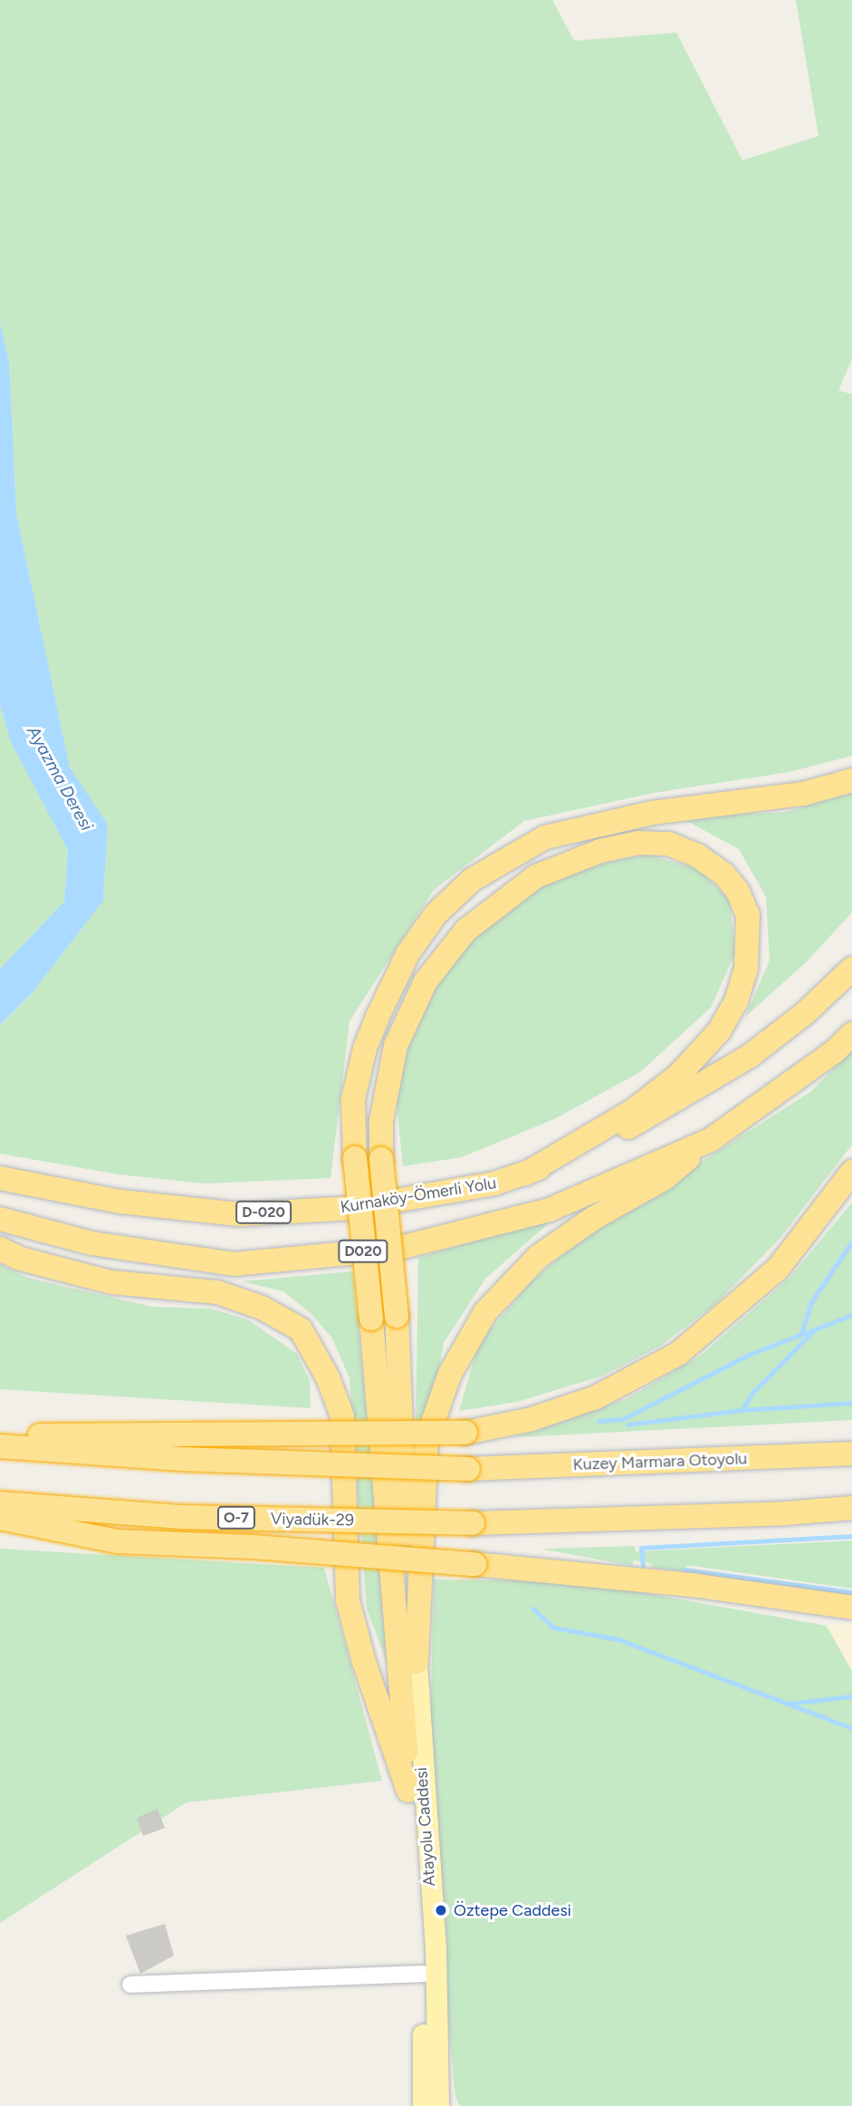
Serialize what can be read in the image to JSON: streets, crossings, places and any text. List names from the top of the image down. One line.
{"streets":{"highway":["Kurnaköy-Ömerli Yolu","D-020","D020","Kuzey Marmara Otoyolu","O-7","Viyadük-29"],"main road":["Atayolu Caddesi"]},"water":["Ayazma Deresi"],"places":["Öztepe Caddesi"]}
